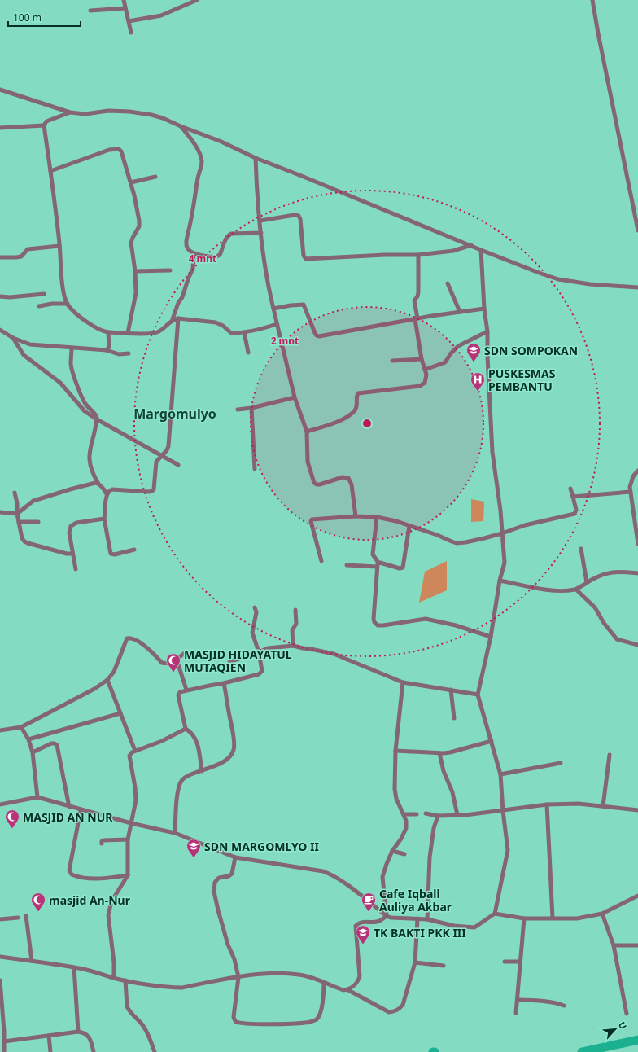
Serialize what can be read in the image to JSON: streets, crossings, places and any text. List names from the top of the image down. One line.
{"districts":["Margomulyo"],"places":{"school or university":["SDN SOMPOKAN","SDN MARGOMLYO II","TK BAKTI PKK III"],"hospital":["PUSKESMAS PEMBANTU"],"mosque":["MASJID HIDAYATUL MUTAQIEN","MASJID AN NUR","masjid An-Nur"],"cafe":["Cafe Iqball Auliya Akbar"]},"scale_bar":"100 m","north":"top right","rings":["4 mnt","2 mnt"]}
